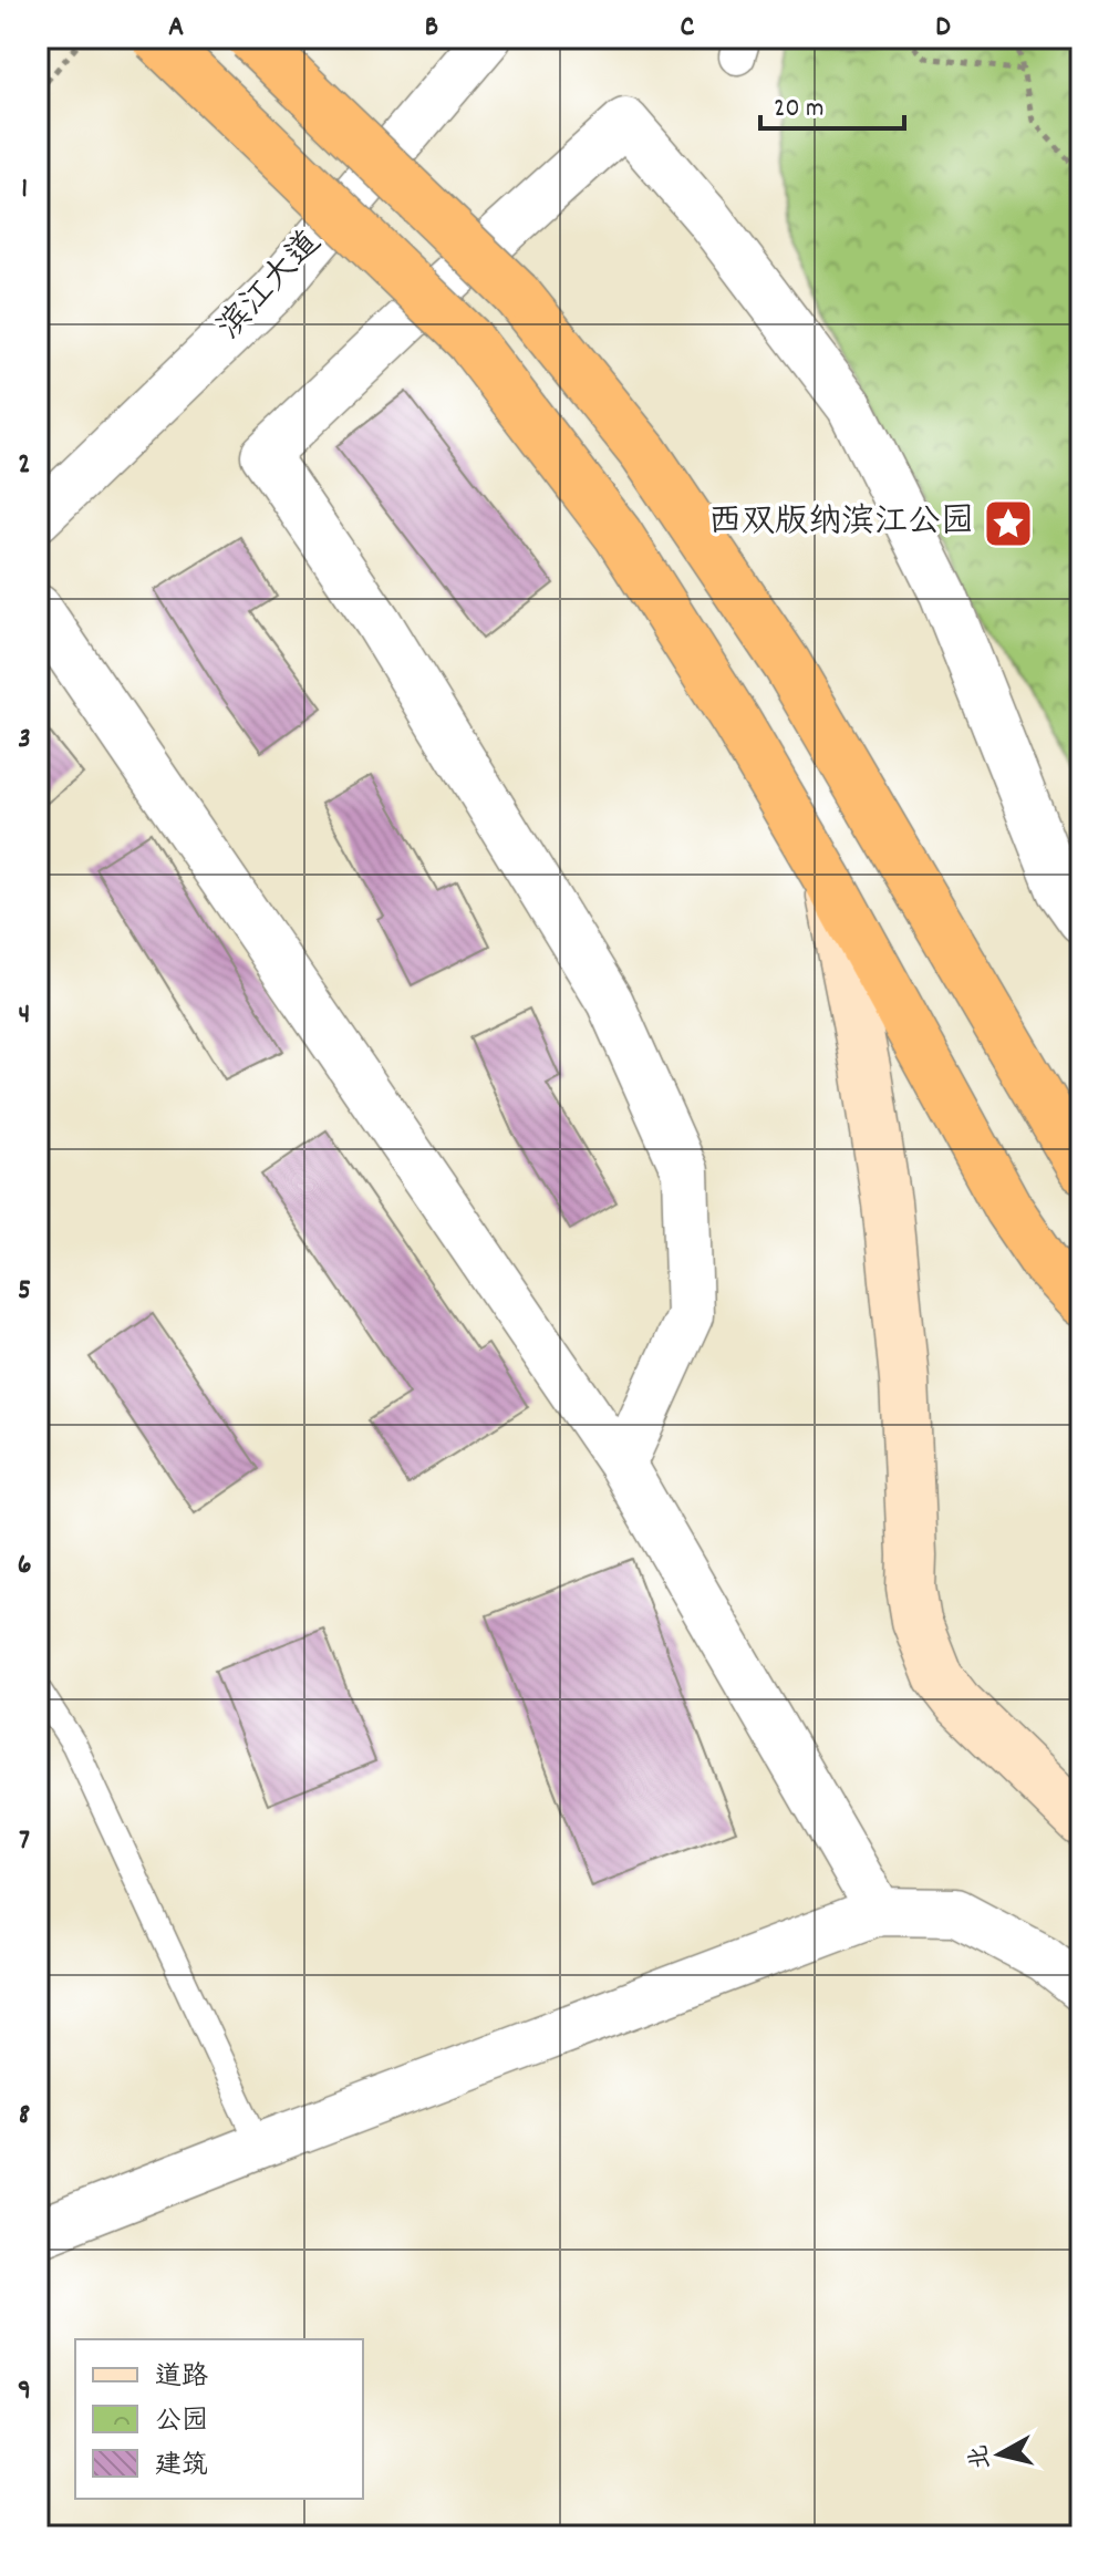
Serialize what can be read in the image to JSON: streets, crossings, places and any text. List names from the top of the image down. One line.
{"streets":{"street":["滨江大道"]},"places":{"place":["西双版纳滨江公园"]},"legend":["道路","公园","建筑"],"scale_bar":"20 m","north":"left","grid":{"columns":["A","B","C","D"],"rows":["1","2","3","4","5","6","7","8","9"]}}
